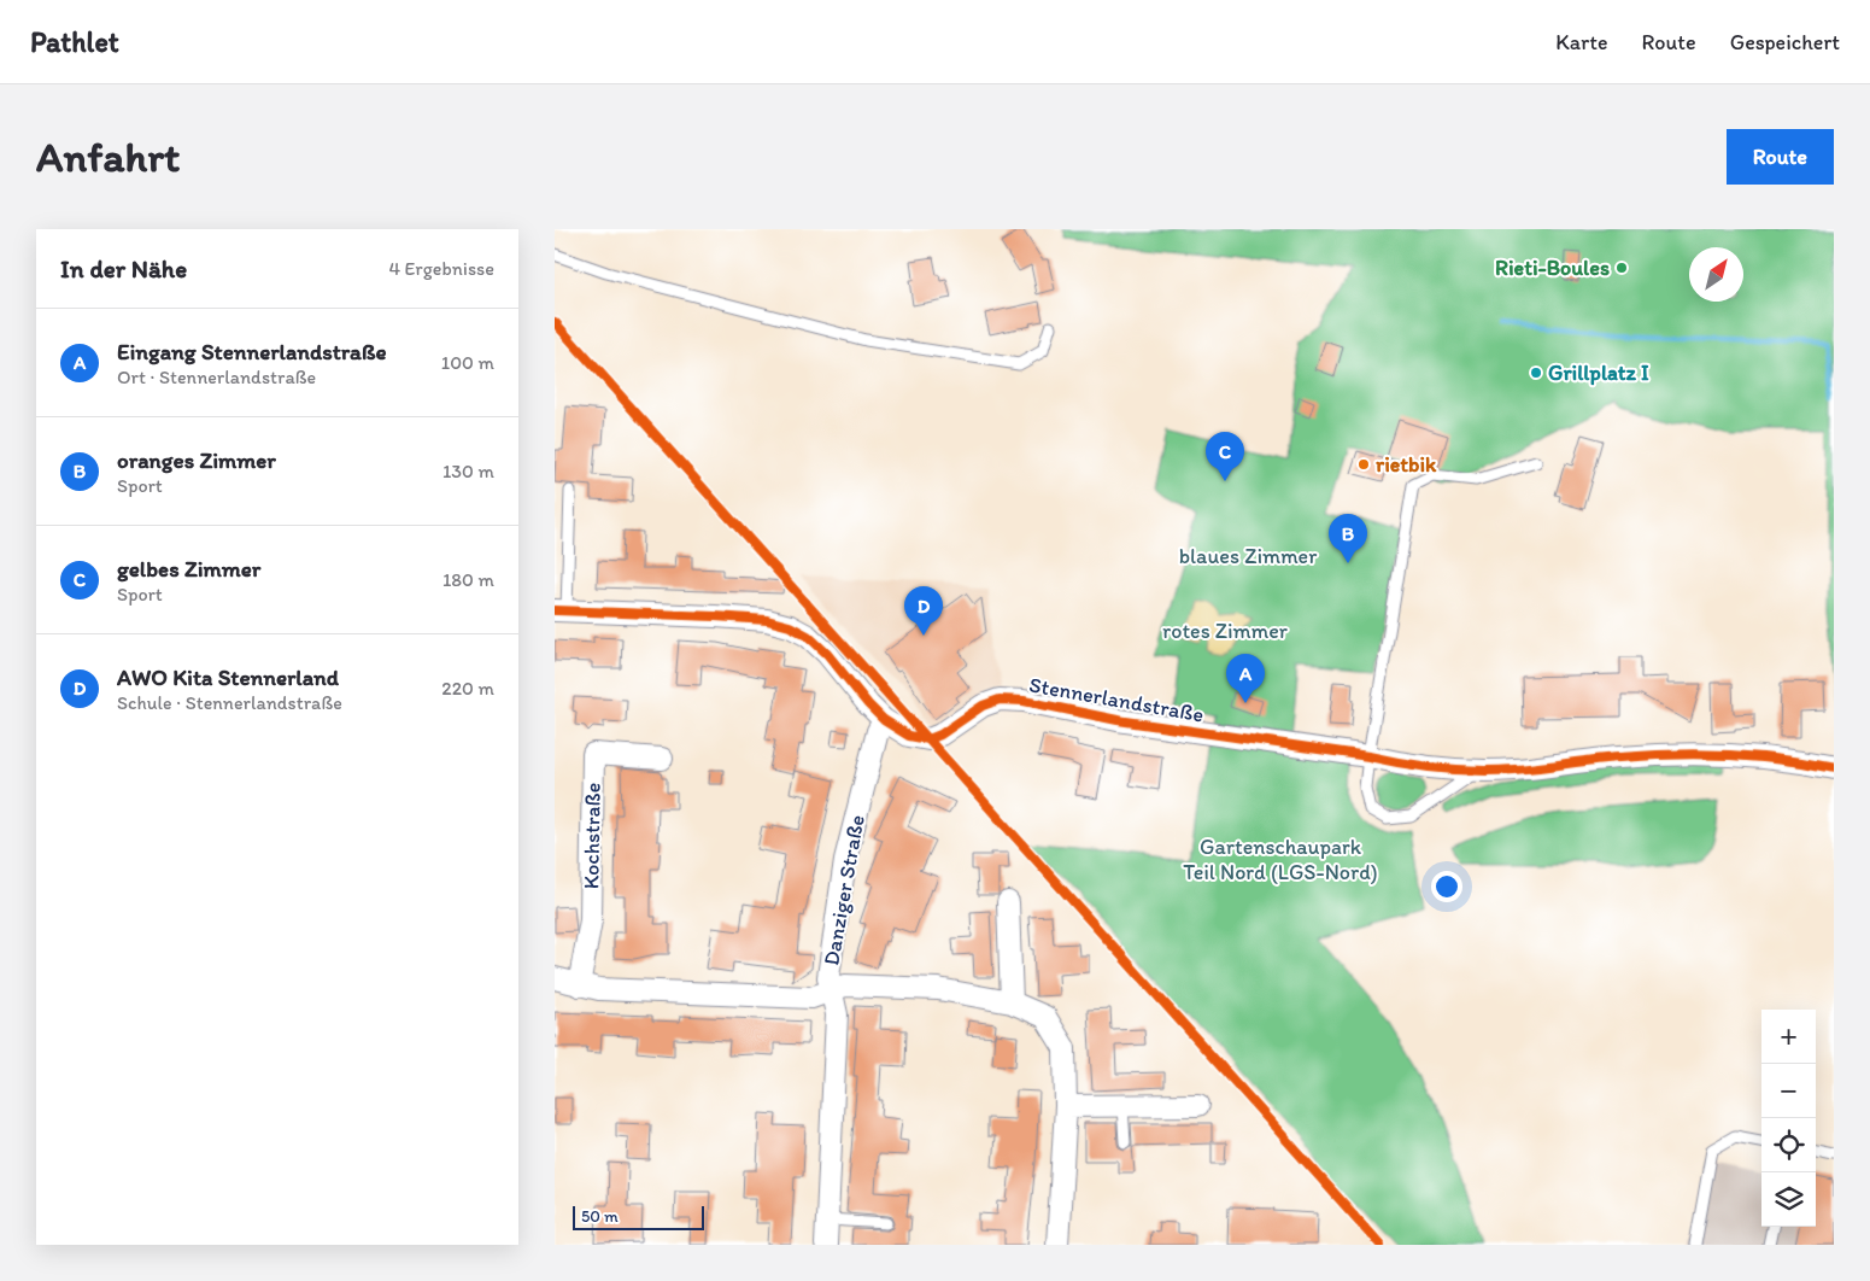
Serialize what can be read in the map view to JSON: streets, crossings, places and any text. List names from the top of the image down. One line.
{"streets":{"street":["Stennerlandstraße","Kochstraße","Danziger Straße"]},"crossings":[["Stennerlandstraße","Danziger Straße"]],"parks":["blaues Zimmer","rotes Zimmer","Gartenschaupark Teil Nord (LGS-Nord)"],"places":["Rieti-Boules","Grillplatz I","rietbik"],"scale_bar":"50 m","north":"top right","page":{"header":"Pathlet","nav":["Karte","Route","Gespeichert"],"buttons":"Route","title":"Anfahrt","heading":["In der Nähe","4 Ergebnisse"],"list":[{"mark":"A","name":"Eingang Stennerlandstraße","note":"Ort · Stennerlandstraße","value":"100 m"},{"mark":"B","name":"oranges Zimmer","note":"Sport","value":"130 m"},{"mark":"C","name":"gelbes Zimmer","note":"Sport","value":"180 m"},{"mark":"D","name":"AWO Kita Stennerland","note":"Schule · Stennerlandstraße","value":"220 m"}],"pins":["C","B","D","A"],"map_buttons":["+","−"],"scale":"50 m"}}
